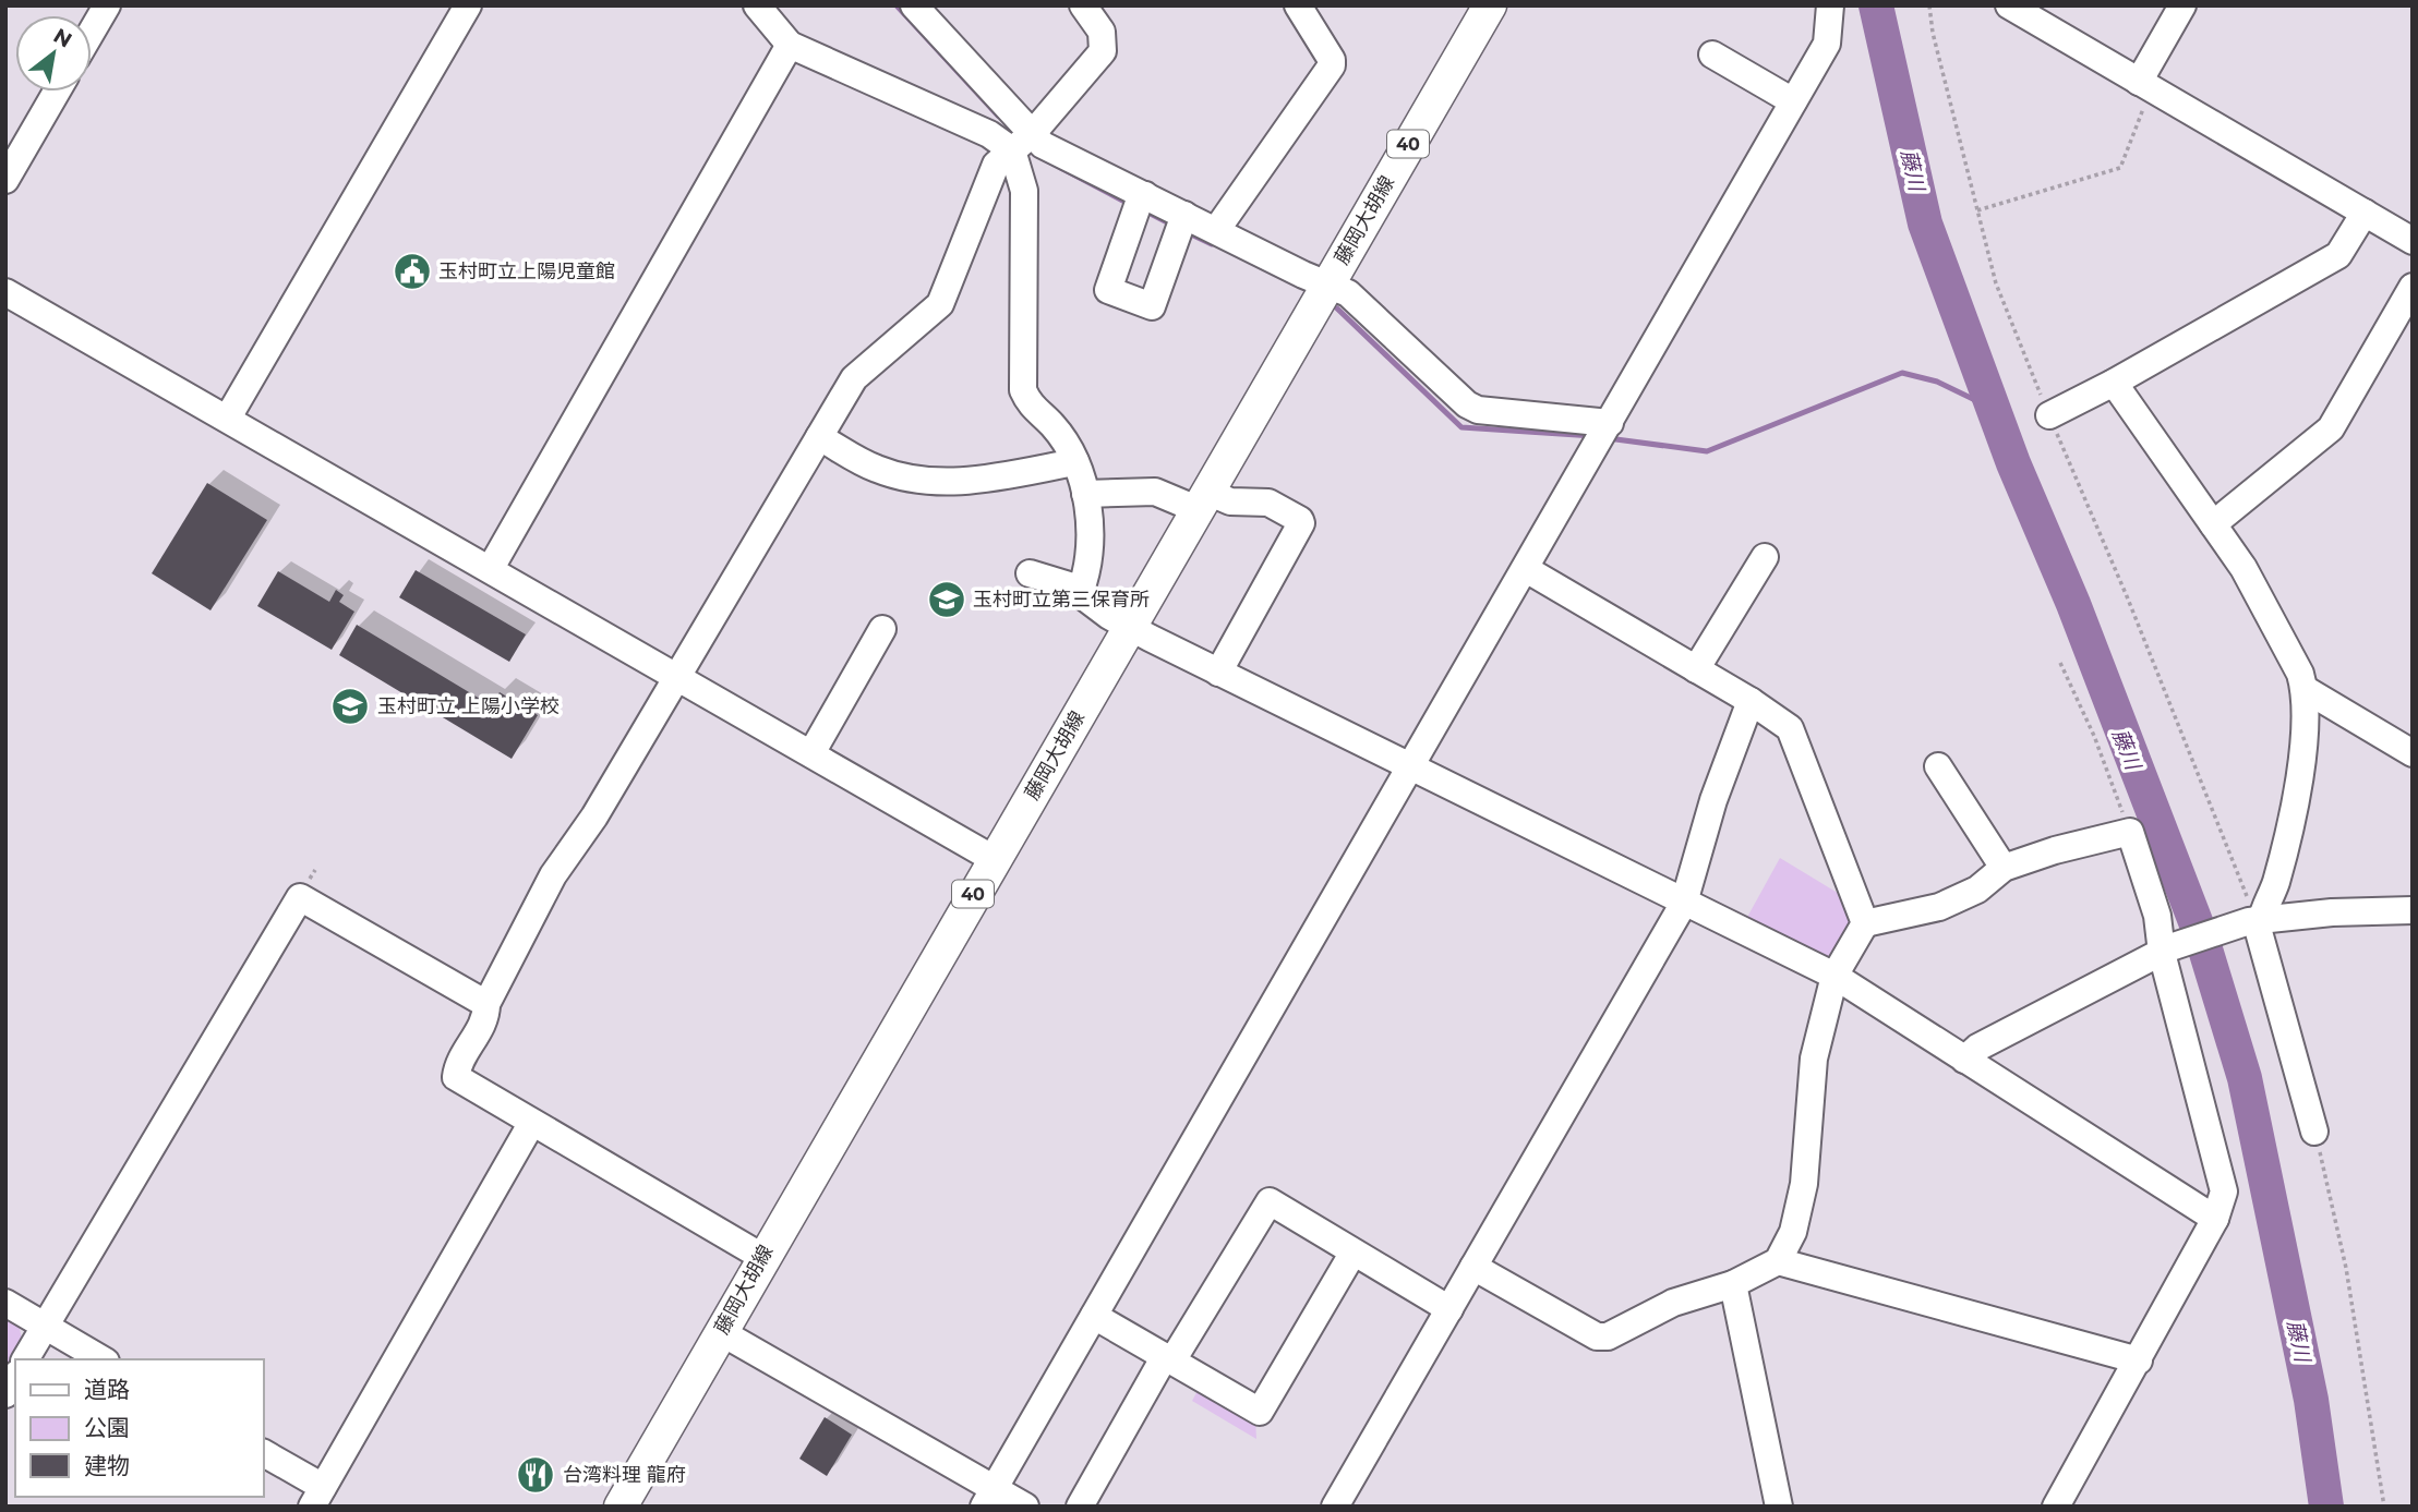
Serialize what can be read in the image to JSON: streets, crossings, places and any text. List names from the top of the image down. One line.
{"streets":{"main road":["40","藤岡大胡線"]},"water":["藤川"],"places":{"public building":["玉村町立上陽児童館"],"school or university":["玉村町立第三保育所","玉村町立 上陽小学校"],"restaurant":["台湾料理 龍府"]},"legend":["道路","公園","建物"],"north":"top right"}
